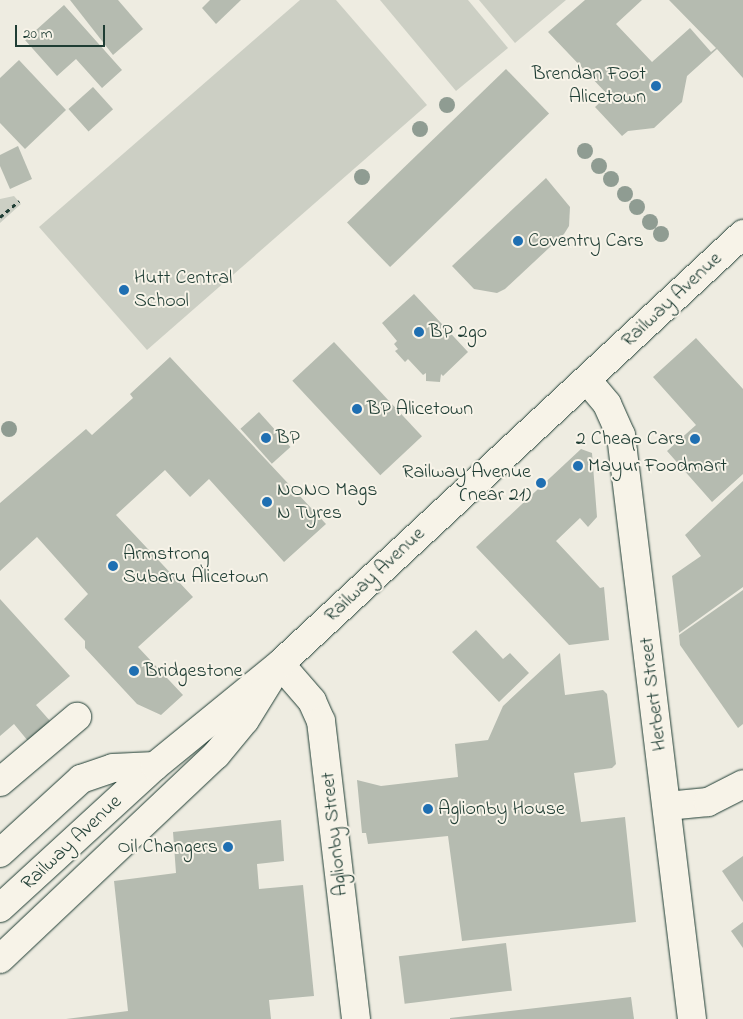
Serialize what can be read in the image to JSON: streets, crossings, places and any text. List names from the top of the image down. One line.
{"streets":{"main road":["Railway Avenue","Herbert Street","Aglionby Street"]},"crossings":[["Railway Avenue","Herbert Street"],["Railway Avenue","Aglionby Street"]],"places":["Brendan Foot Alicetown","Coventry Cars","Hutt Central School","BP 2go","BP Alicetown","BP","2 Cheap Cars","Mayur Foodmart","Railway Avenue (near 21)","NONO Mags N Tyres","Armstrong Subaru Alicetown","Bridgestone","Aglionby House","Oil Changers"],"scale_bar":"20 m"}
